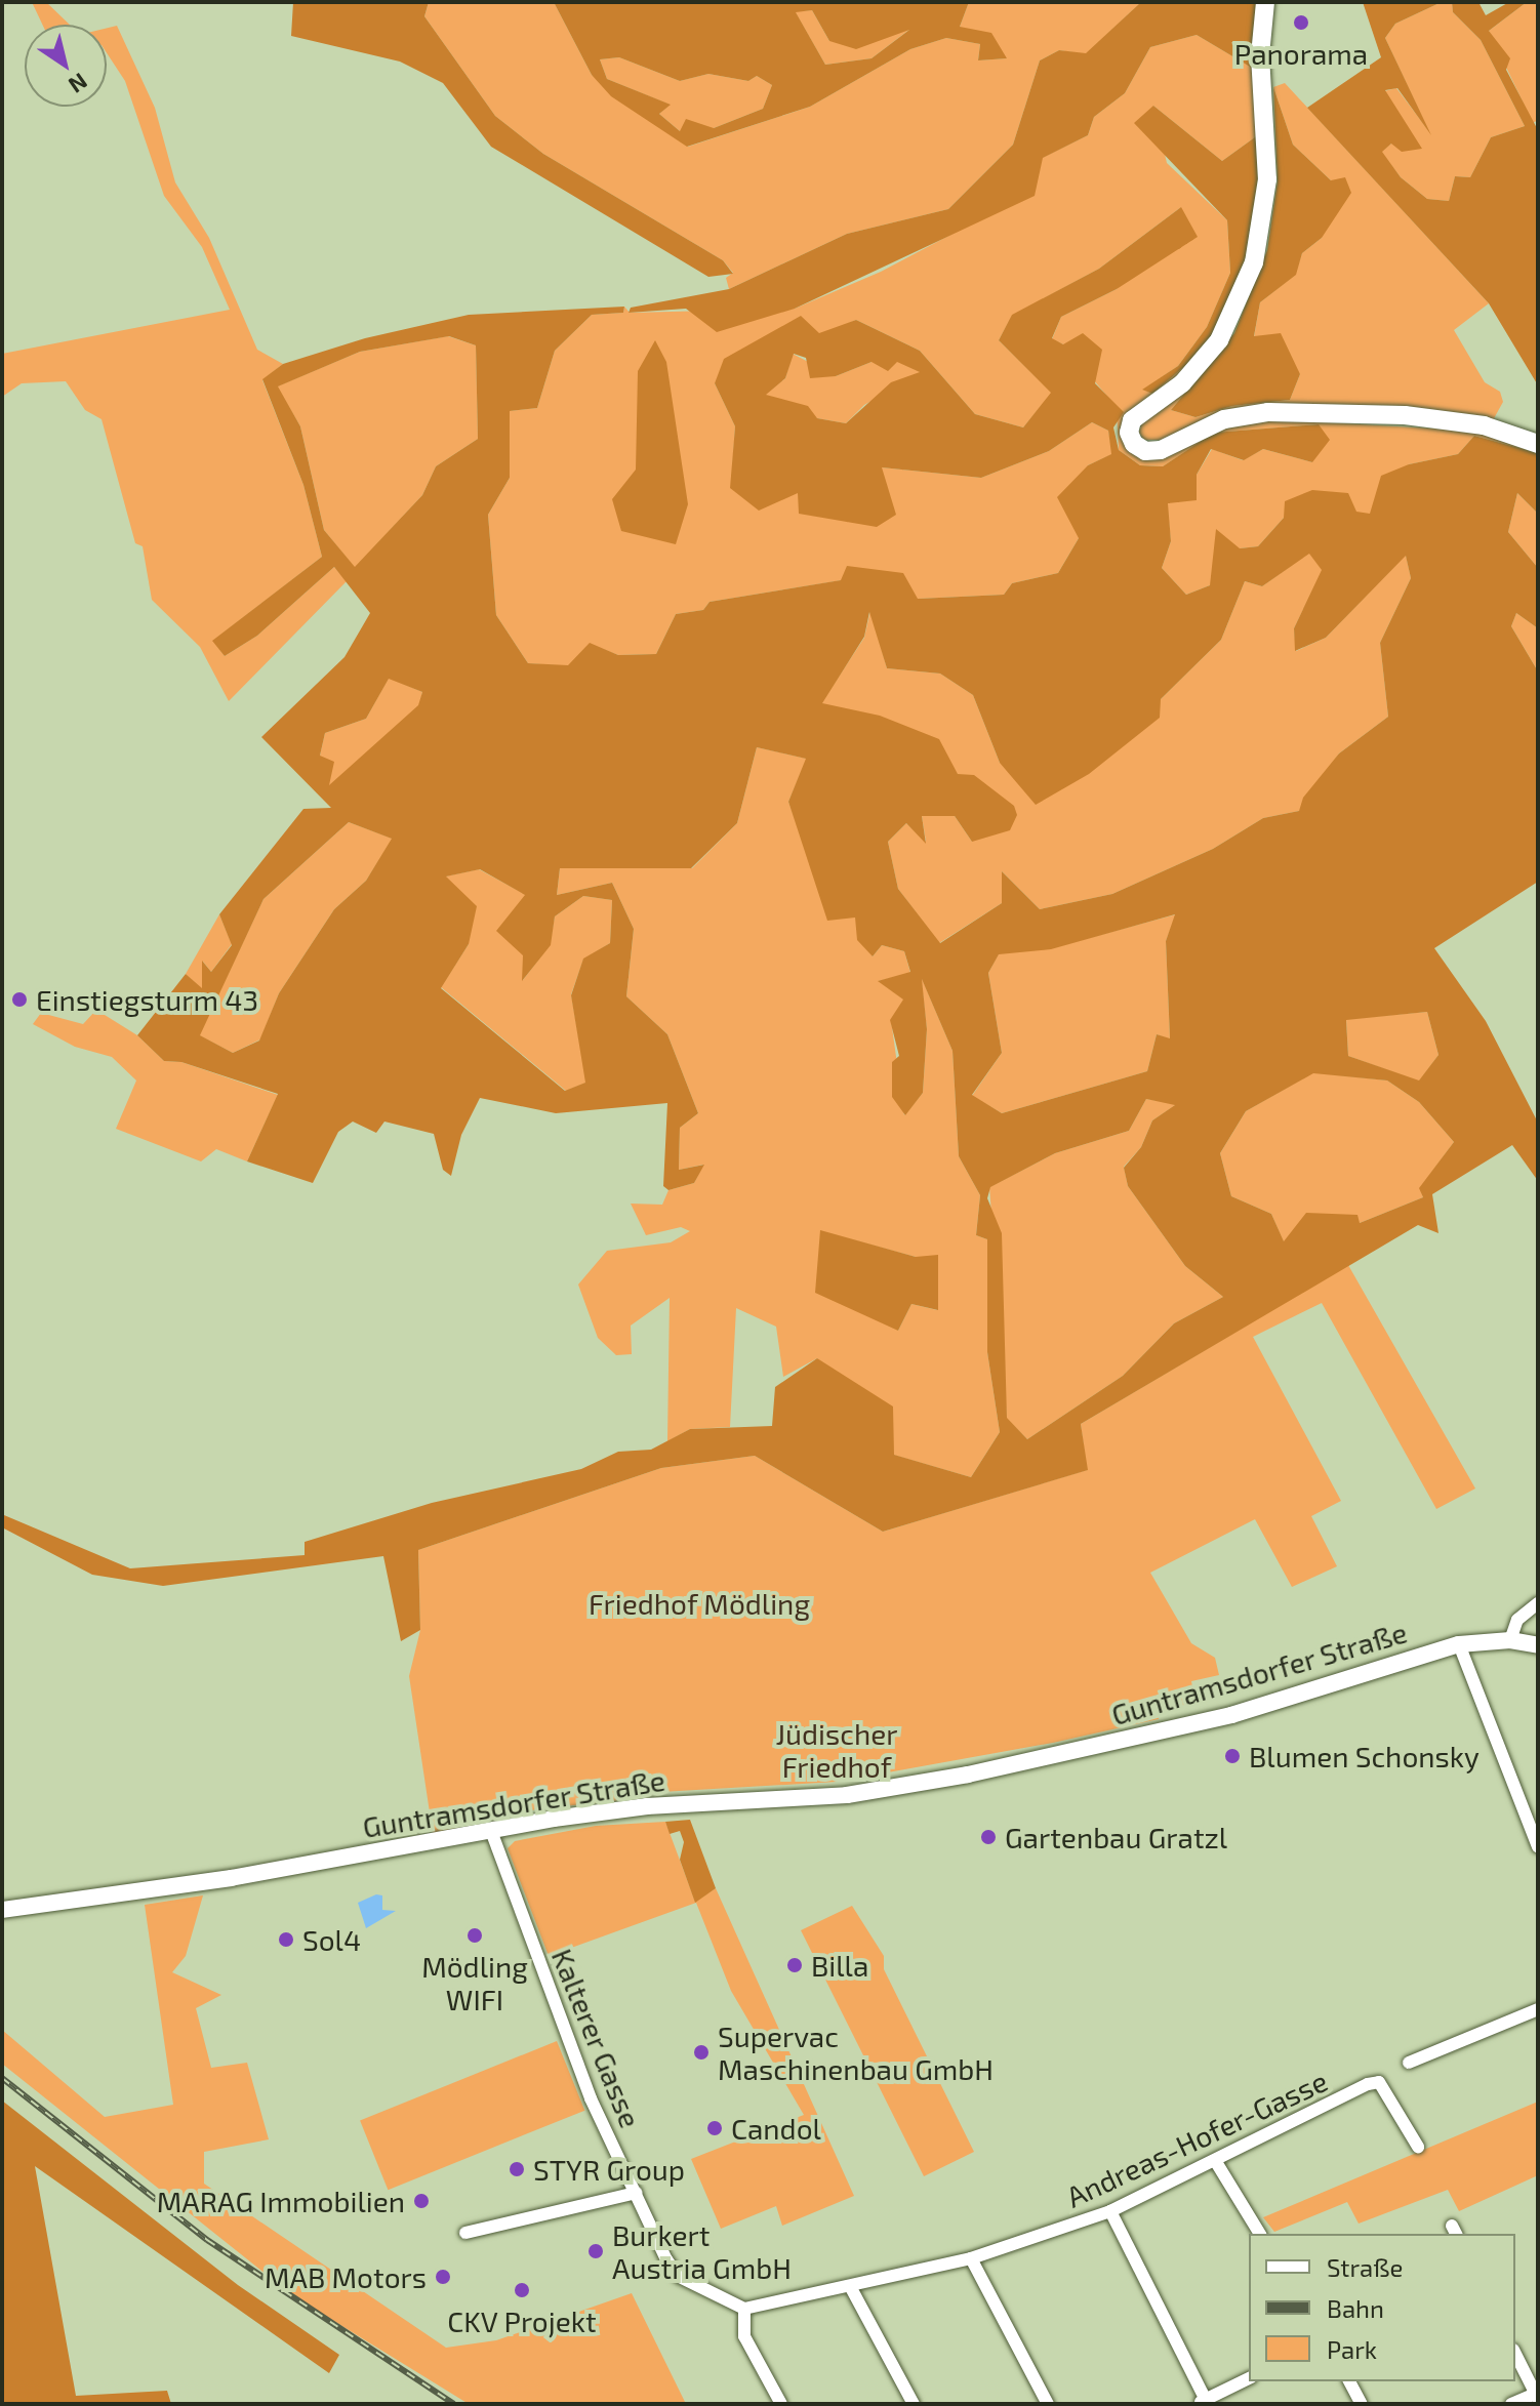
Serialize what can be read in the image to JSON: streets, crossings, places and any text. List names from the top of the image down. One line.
{"streets":{"street":["Guntramsdorfer Straße","Kalterer Gasse","Andreas-Hofer-Gasse"]},"crossings":[["Guntramsdorfer Straße","Kalterer Gasse"],["Kalterer Gasse","Andreas-Hofer-Gasse"]],"parks":["Friedhof Mödling","Jüdischer Friedhof"],"places":["Panorama","Einstiegsturm 43","Blumen Schonsky","Gartenbau Gratzl","Mödling WIFI","Sol4","Billa","Supervac Maschinenbau GmbH","Candol","STYR Group","MARAG Immobilien","Burkert Austria GmbH","MAB Motors","CKV Projekt"],"legend":["Straße","Bahn","Park"],"north":"bottom right"}
